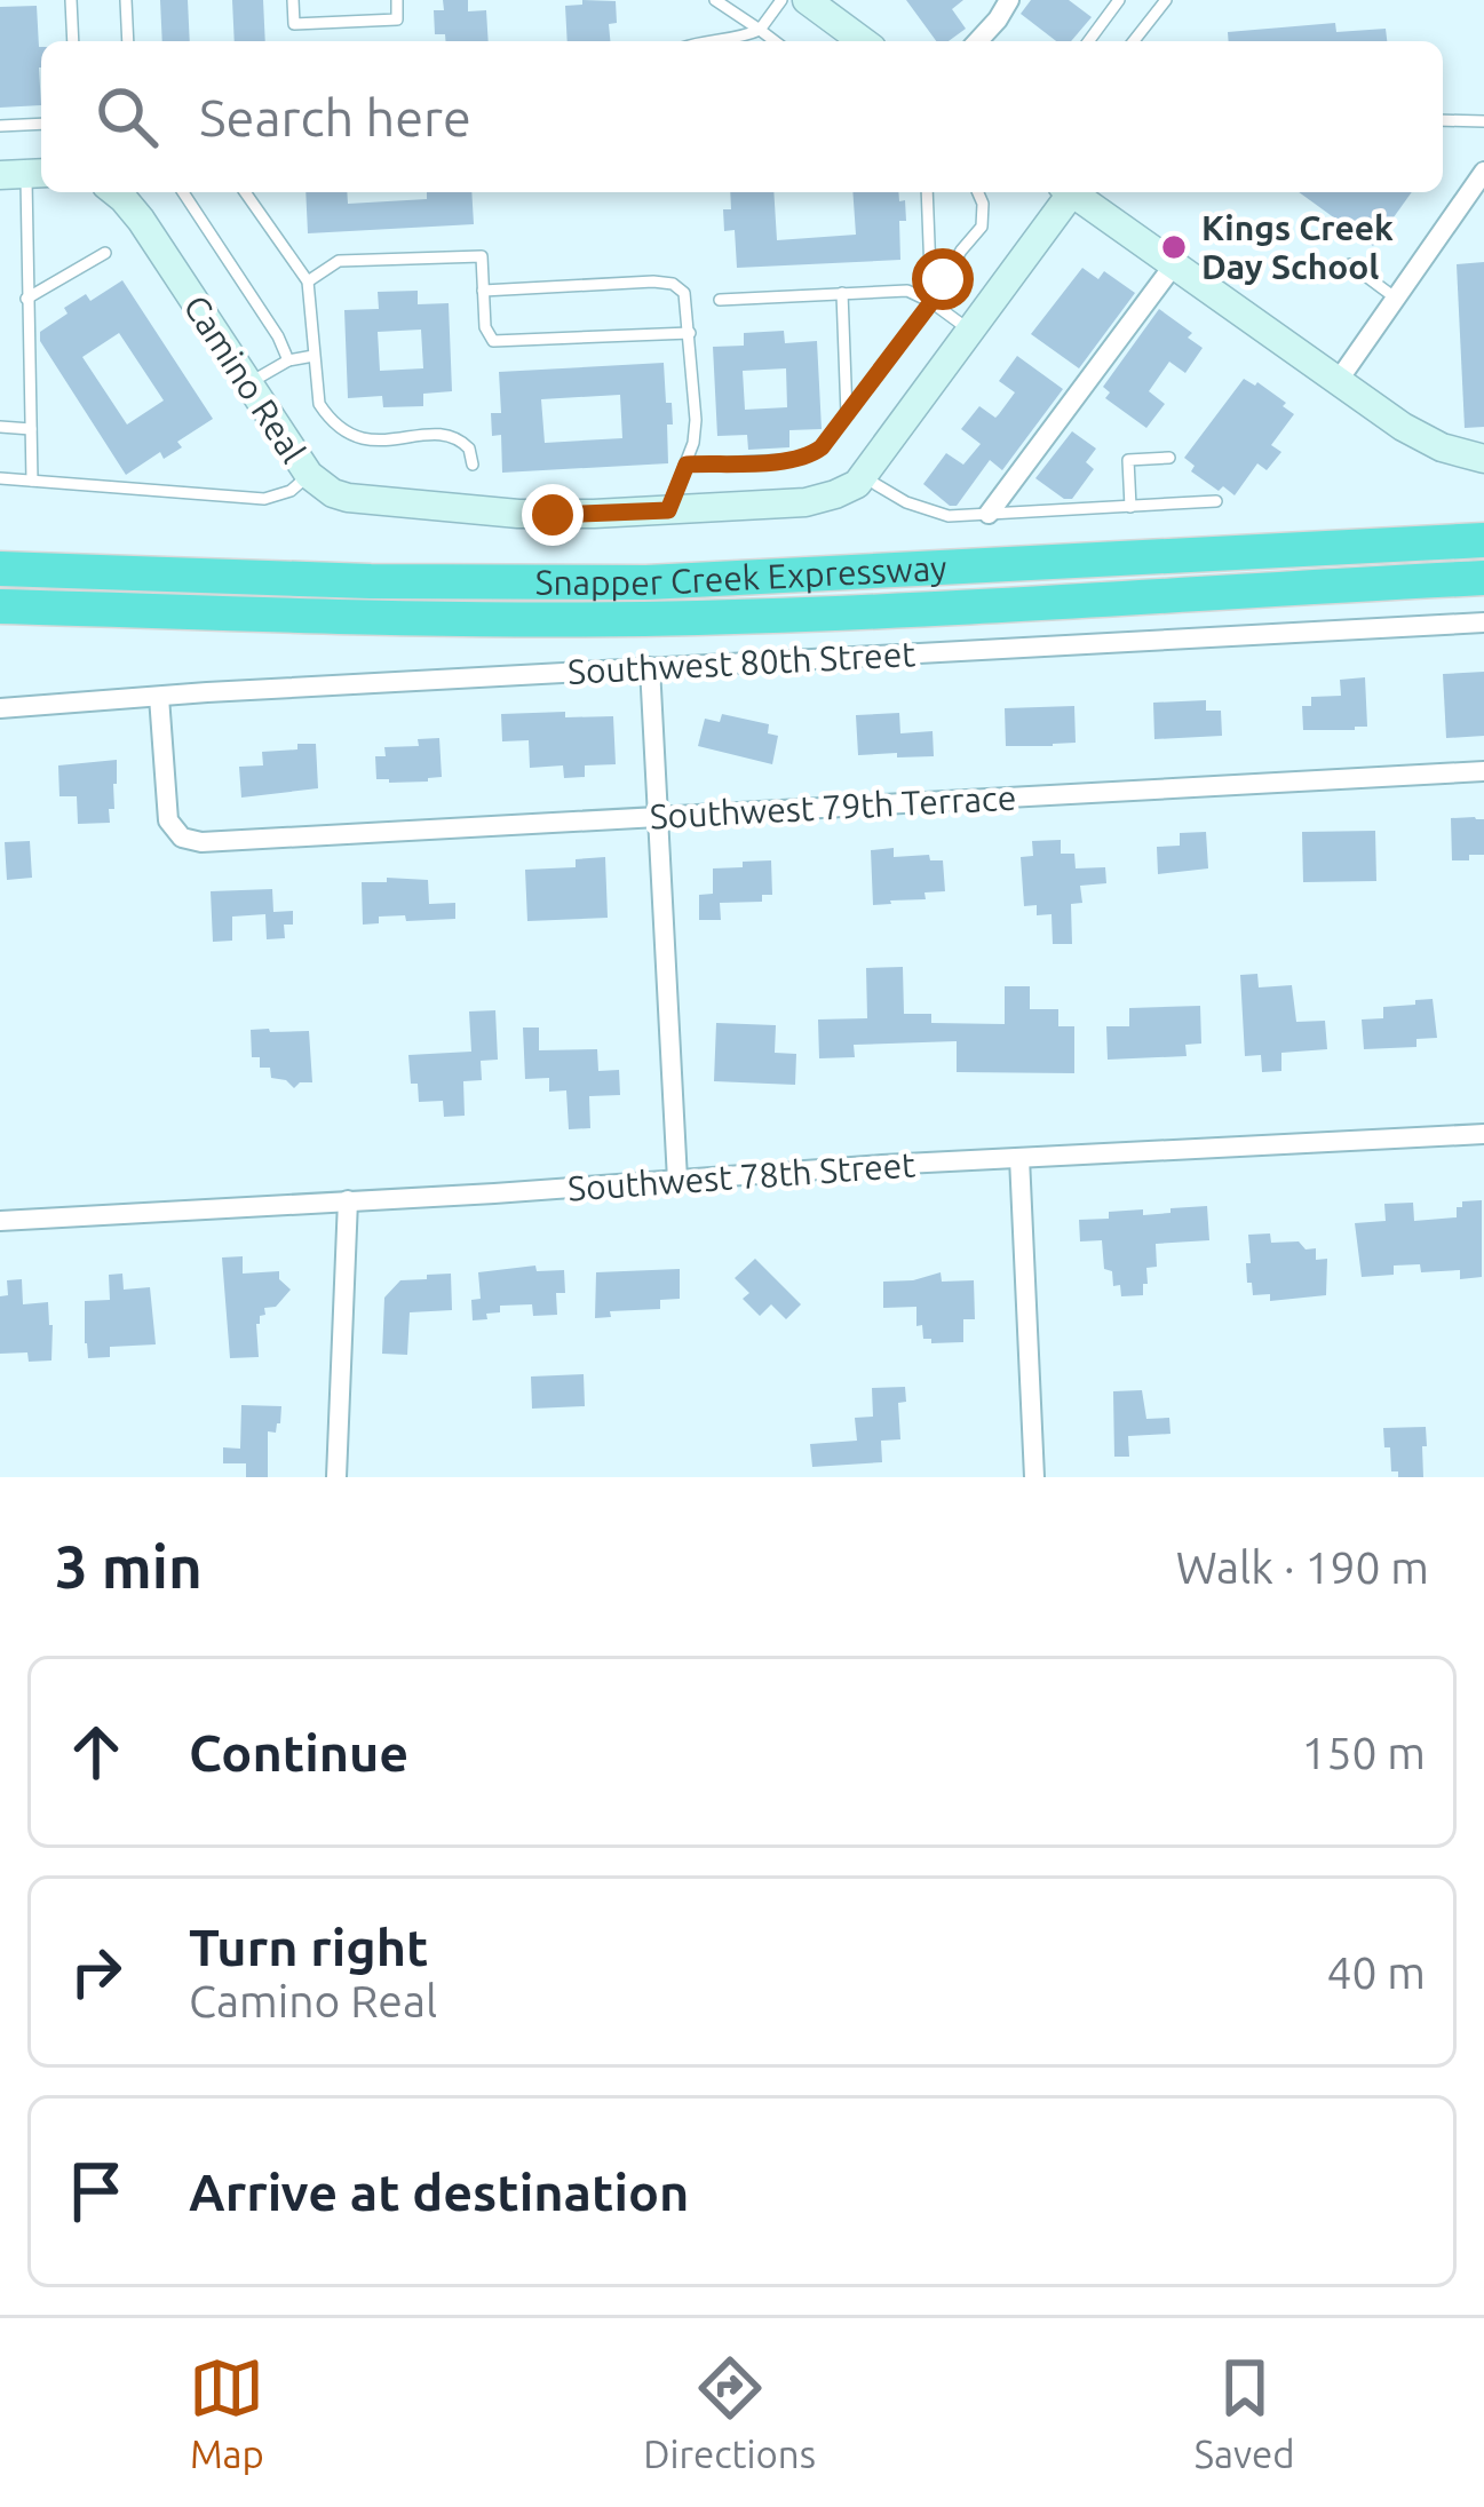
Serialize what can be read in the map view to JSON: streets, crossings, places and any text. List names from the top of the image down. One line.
{"streets":{"highway":["Snapper Creek Expressway"],"street":["Camino Real","Southwest 80th Street","Southwest 79th Terrace","Southwest 78th Street"]},"crossings":[["Southwest 80th Street","Southwest 79th Terrace"]],"places":["Kings Creek Day School"],"page":{"search":"Search here","heading":["3 min","Walk · 190 m"],"list":[["Continue","150 m"],["Turn right","Camino Real","40 m"],"Arrive at destination"],"nav":["Map","Directions","Saved"]}}
